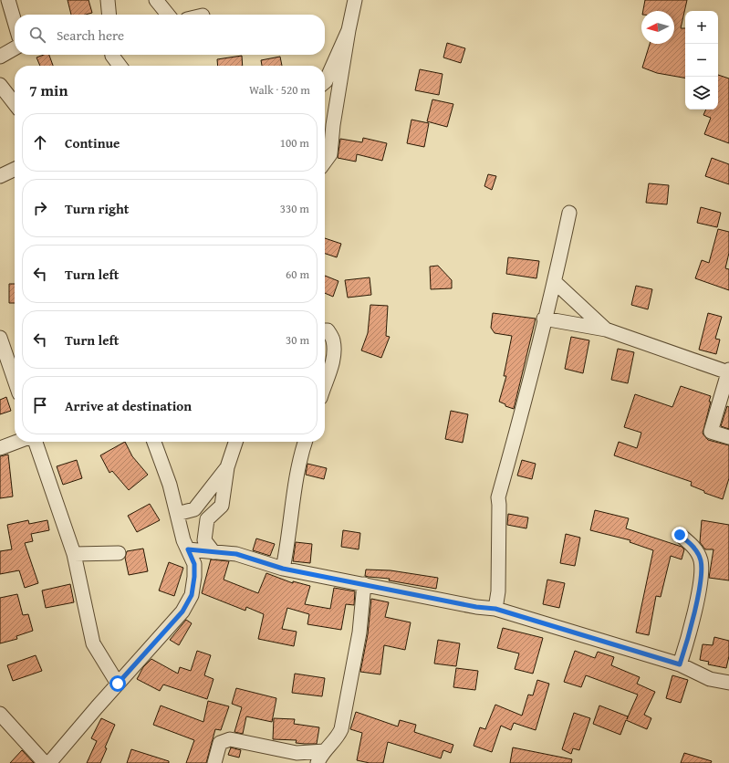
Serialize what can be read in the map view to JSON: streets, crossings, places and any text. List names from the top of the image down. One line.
{"north":"left","page":{"map_buttons":["+","−"],"search":"Search here","heading":["7 min","Walk · 520 m"],"list":[["Continue","100 m"],["Turn right","330 m"],["Turn left","60 m"],["Turn left","30 m"],"Arrive at destination"]}}
